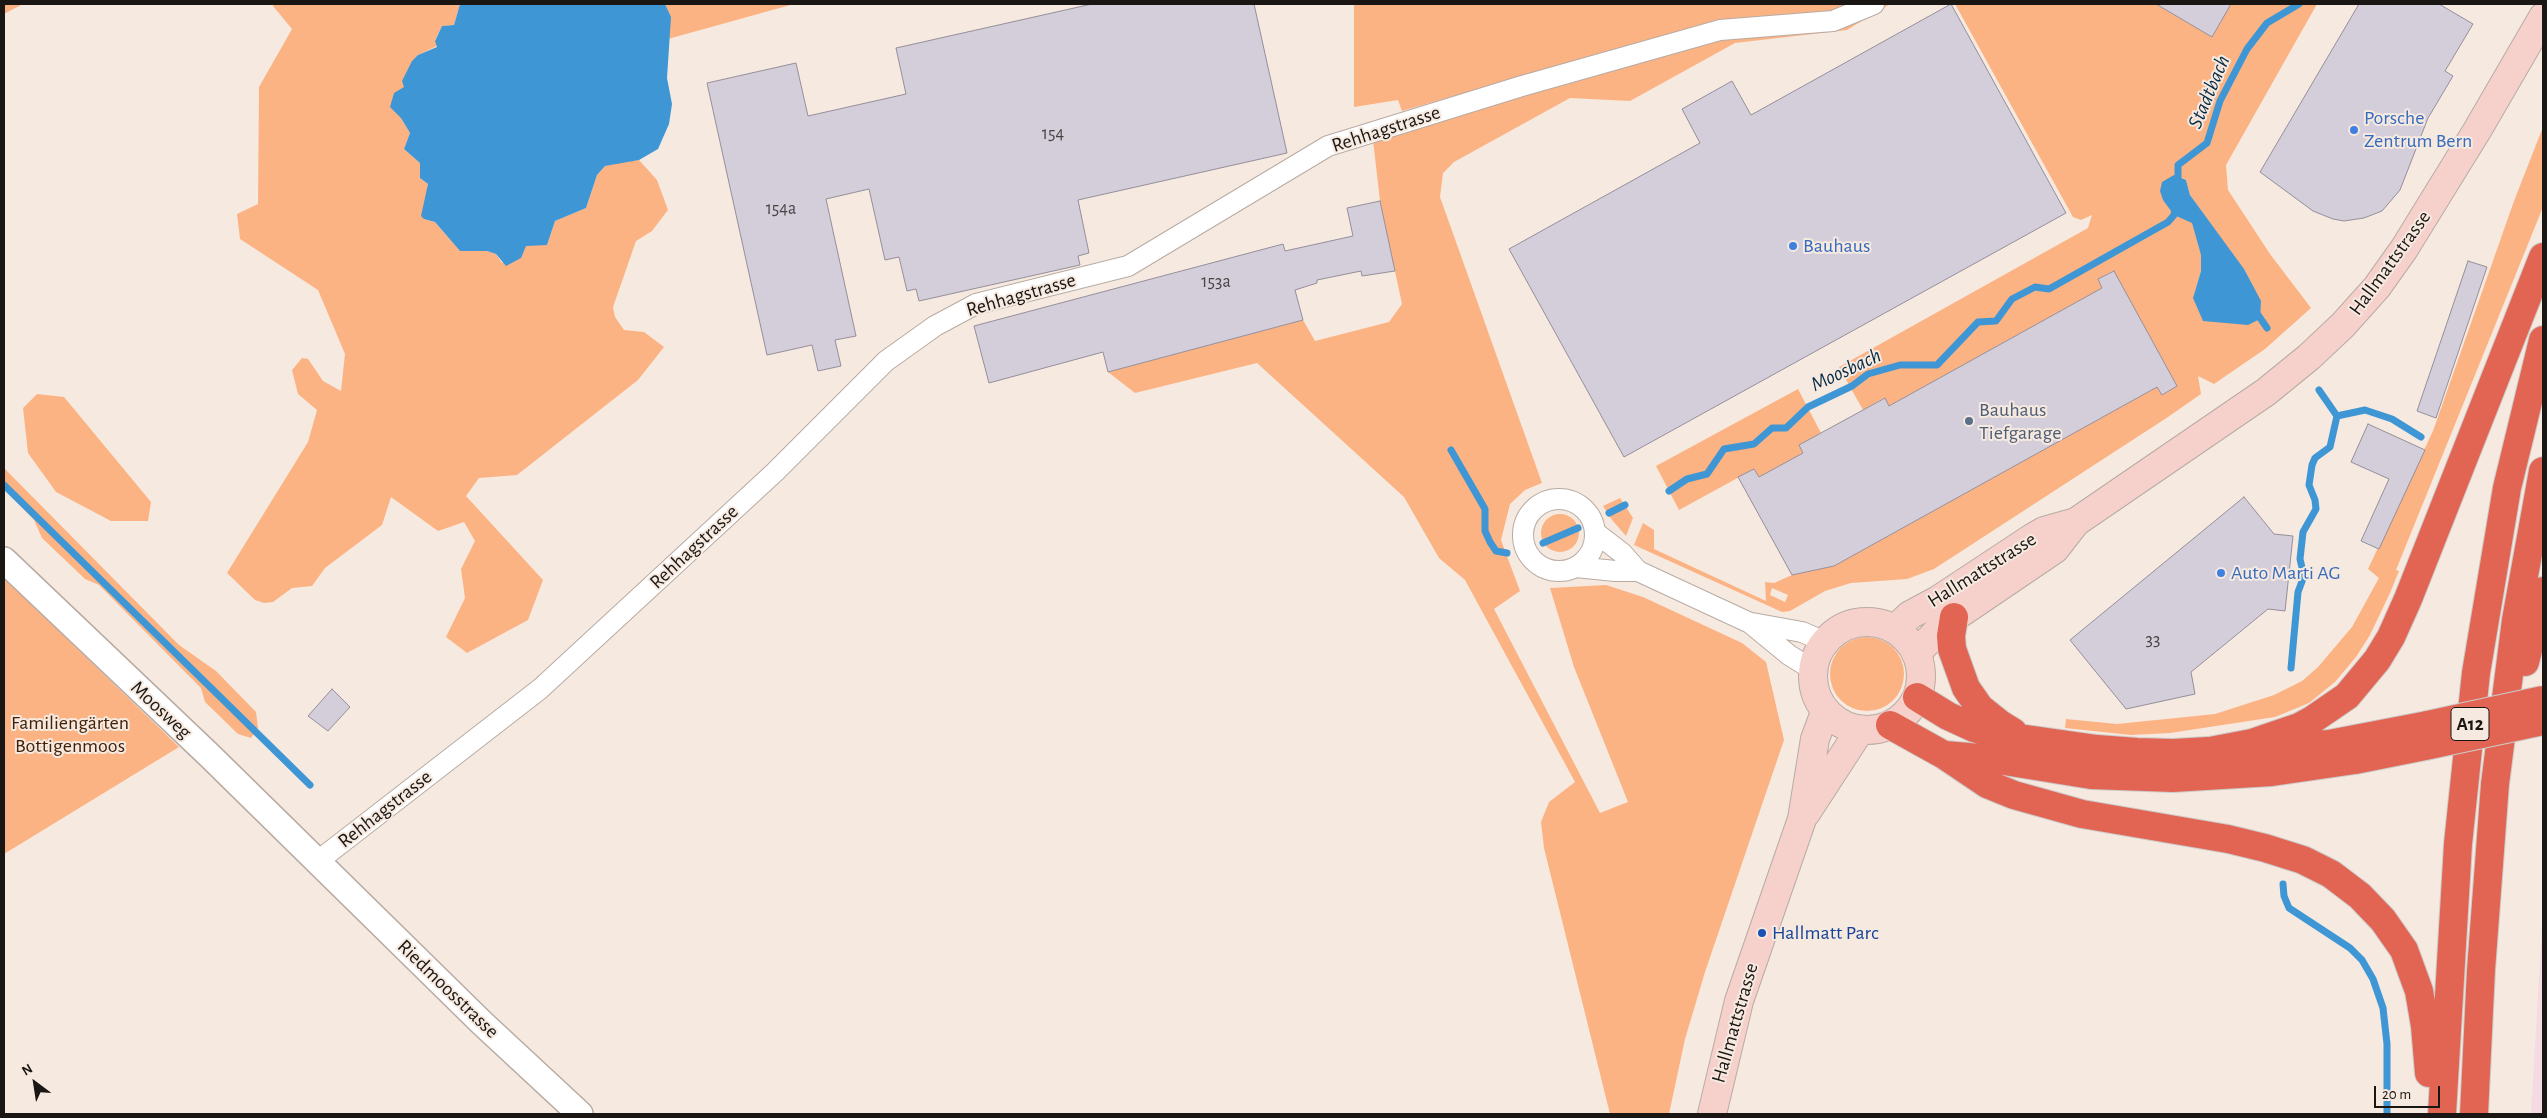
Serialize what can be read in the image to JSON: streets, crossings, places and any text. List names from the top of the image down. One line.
{"streets":{"highway":["A12"],"main road":["Hallmattstrasse"],"street":["Rehhagstrasse","Moosweg","Riedmoosstrasse"]},"crossings":[["Rehhagstrasse","Moosweg"],["Rehhagstrasse","Riedmoosstrasse"],["Moosweg","Riedmoosstrasse"]],"water":["Stadtbach","Moosbach"],"parks":["Familiengärten Bottigenmoos"],"places":["Porsche Zentrum Bern","Bauhaus","Bauhaus Tiefgarage","Auto Marti AG","Hallmatt Parc"],"house_numbers":["154","154a","153a","33"],"scale_bar":"20 m","north":"top left"}
